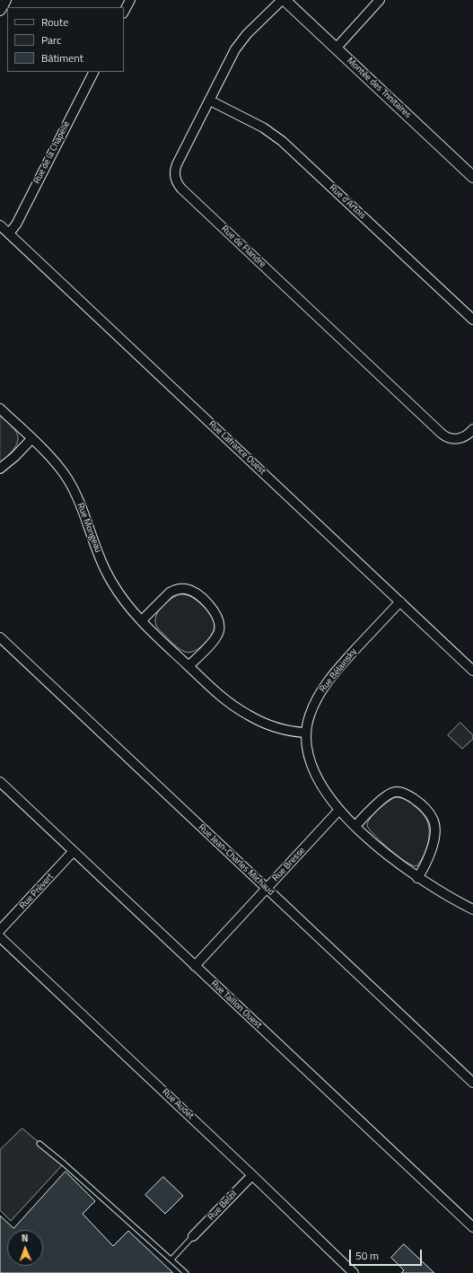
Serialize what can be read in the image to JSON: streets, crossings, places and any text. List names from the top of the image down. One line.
{"streets":{"street":["Montée des Trinitaires","Rue de la Chapelle","Rue d'Artois","Rue de Flandre","Rue Lafrance Ouest","Rue Mongeau","Rue Bélainsky","Rue Jean-Charles Michaud","Rue Bresse","Rue Prévert","Rue Taillon Ouest","Rue Audet","Rue Belzil"]},"crossings":[["Montée des Trinitaires","Rue de Flandre"],["Rue de la Chapelle","Rue Lafrance Ouest"],["Rue d'Artois","Rue de Flandre"],["Rue Lafrance Ouest","Rue Bélainsky"],["Rue Mongeau","Rue Bélainsky"],["Rue Bélainsky","Rue Bresse"],["Rue Jean-Charles Michaud","Rue Bresse"],["Rue Bresse","Rue Taillon Ouest"],["Rue Prévert","Rue Taillon Ouest"],["Rue Audet","Rue Belzil"]],"legend":["Route","Parc","Bâtiment"],"scale_bar":"50 m","north":"top"}
